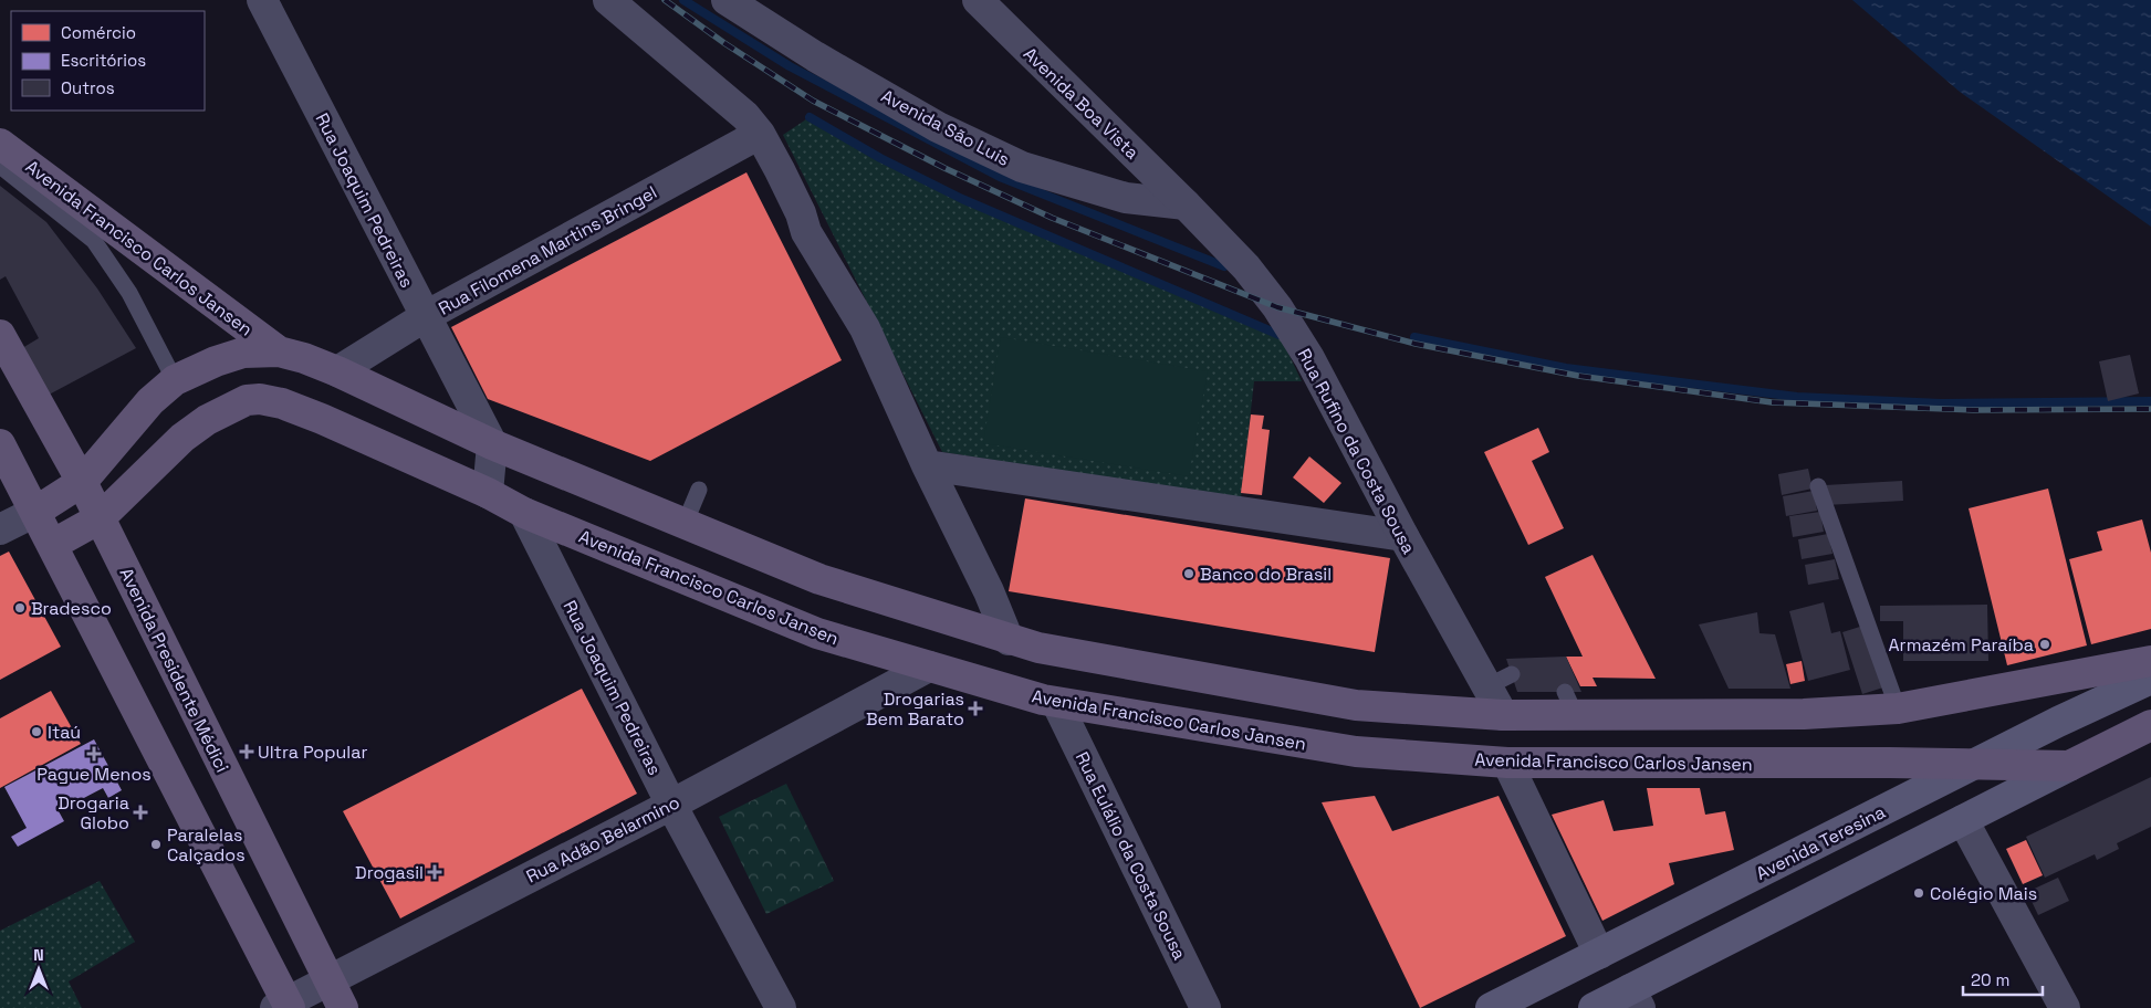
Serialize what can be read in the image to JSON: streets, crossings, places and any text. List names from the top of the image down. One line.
{"streets":{"main road":["Avenida Francisco Carlos Jansen","Avenida Presidente Médici","Avenida Teresina"],"street":["Avenida Boa Vista","Avenida São Luis","Rua Joaquim Pedreiras","Rua Filomena Martins Bringel","Rua Rufino da Costa Sousa","Rua Adão Belarmino","Rua Eulálio da Costa Sousa"]},"crossings":[["Avenida Boa Vista","Avenida São Luis"],["Avenida Boa Vista","Rua Rufino da Costa Sousa"],["Avenida São Luis","Rua Rufino da Costa Sousa"],["Rua Joaquim Pedreiras","Avenida Francisco Carlos Jansen"],["Rua Joaquim Pedreiras","Rua Filomena Martins Bringel"],["Rua Joaquim Pedreiras","Rua Adão Belarmino"],["Avenida Francisco Carlos Jansen","Rua Filomena Martins Bringel"],["Avenida Francisco Carlos Jansen","Rua Rufino da Costa Sousa"],["Avenida Francisco Carlos Jansen","Avenida Presidente Médici"],["Avenida Francisco Carlos Jansen","Rua Adão Belarmino"],["Avenida Francisco Carlos Jansen","Avenida Teresina"],["Avenida Francisco Carlos Jansen","Rua Eulálio da Costa Sousa"],["Avenida Presidente Médici","Rua Adão Belarmino"]],"places":{"other":["Banco do Brasil","Bradesco","Armazém Paraíba","Itaú","Paralelas Calçados","Colégio Mais"],"health":["Drogarias Bem Barato","Ultra Popular","Pague Menos","Drogaria Globo","Drogasil"]},"legend":["Comércio","Escritórios","Outros"],"scale_bar":"20 m","north":"top"}
